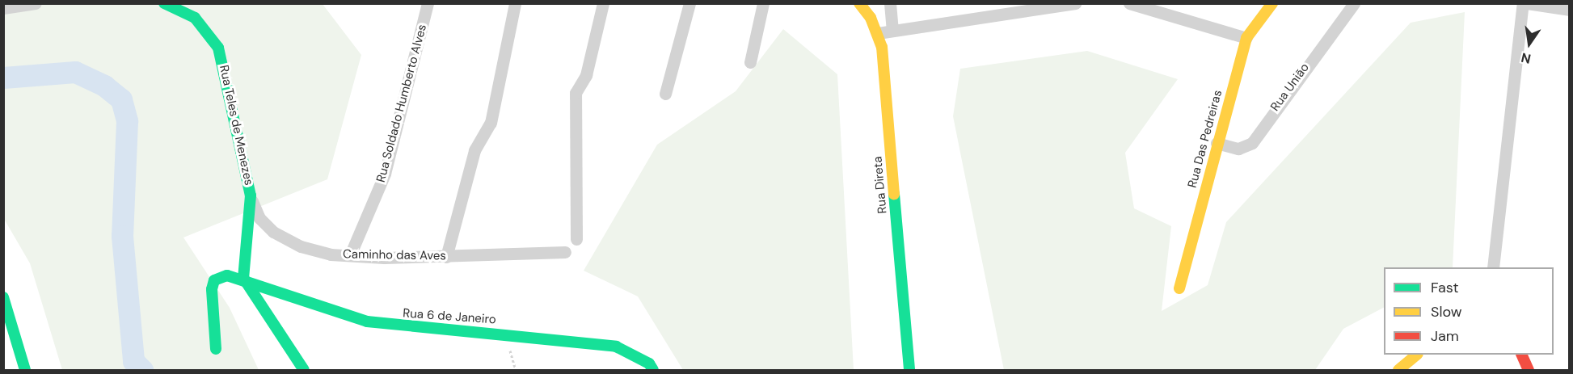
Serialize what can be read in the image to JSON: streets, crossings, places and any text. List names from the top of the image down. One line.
{"streets":{"street":["Rua União","Rua Soldado Humberto Alves","Rua Teles de Menezes","Rua Das Pedreiras","Rua Direta","Caminho das Aves","Rua 6 de Janeiro"]},"crossings":[["Rua União","Rua Das Pedreiras"],["Rua Soldado Humberto Alves","Caminho das Aves"],["Rua Teles de Menezes","Caminho das Aves"],["Rua Teles de Menezes","Rua 6 de Janeiro"]],"legend":["Fast","Slow","Jam"],"north":"bottom"}
